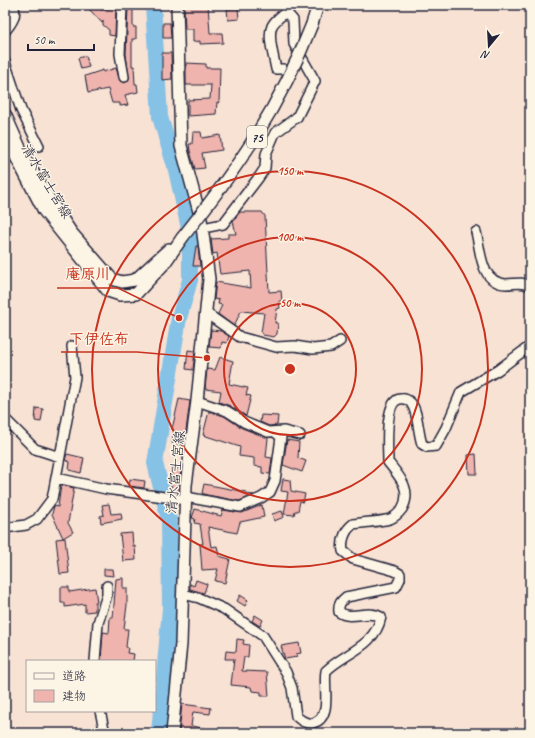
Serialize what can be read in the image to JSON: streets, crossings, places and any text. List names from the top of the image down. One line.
{"streets":{"main road":["75","清水富士宮線"]},"places":["庵原川","下伊佐布"],"legend":["道路","建物"],"scale_bar":"50 m","north":"bottom","rings":["150 m","100 m","50 m"]}
